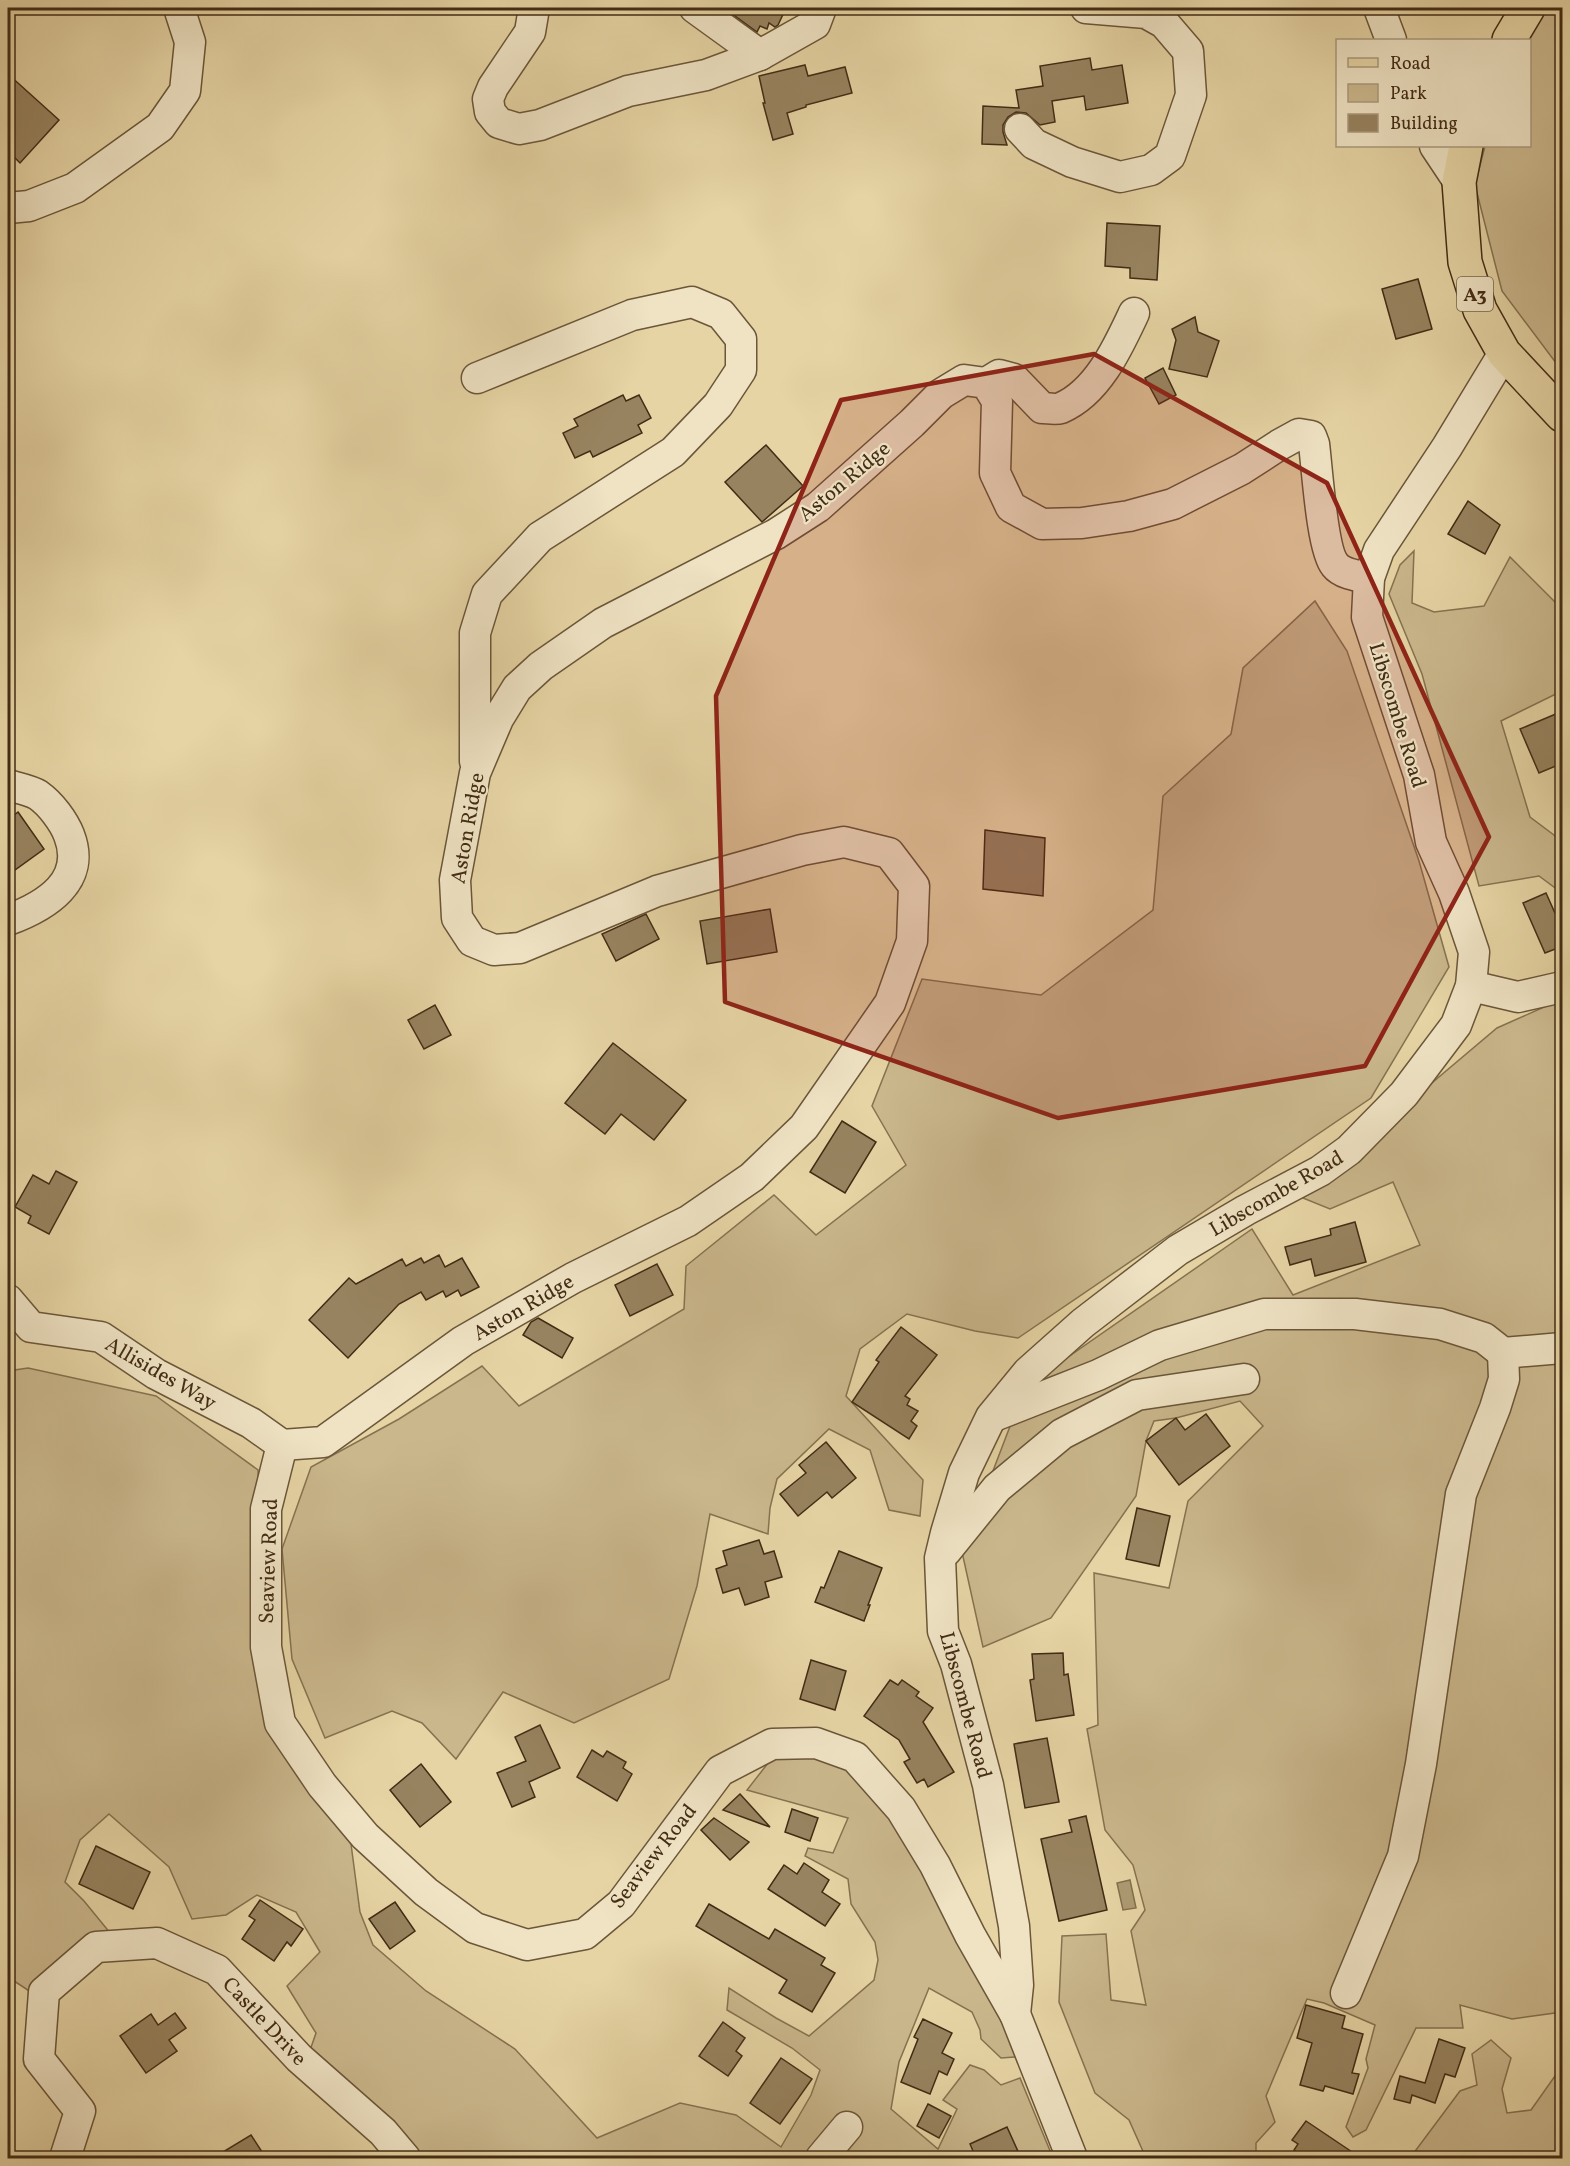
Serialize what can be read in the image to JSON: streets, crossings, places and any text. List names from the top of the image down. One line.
{"streets":{"main road":["A3"],"street":["Aston Ridge","Libscombe Road","Allisides Way","Seaview Road","Castle Drive"]},"crossings":[["A3","Libscombe Road"],["Aston Ridge","Allisides Way"],["Aston Ridge","Seaview Road"],["Libscombe Road","Seaview Road"],["Allisides Way","Seaview Road"]],"legend":["Road","Park","Building"]}
